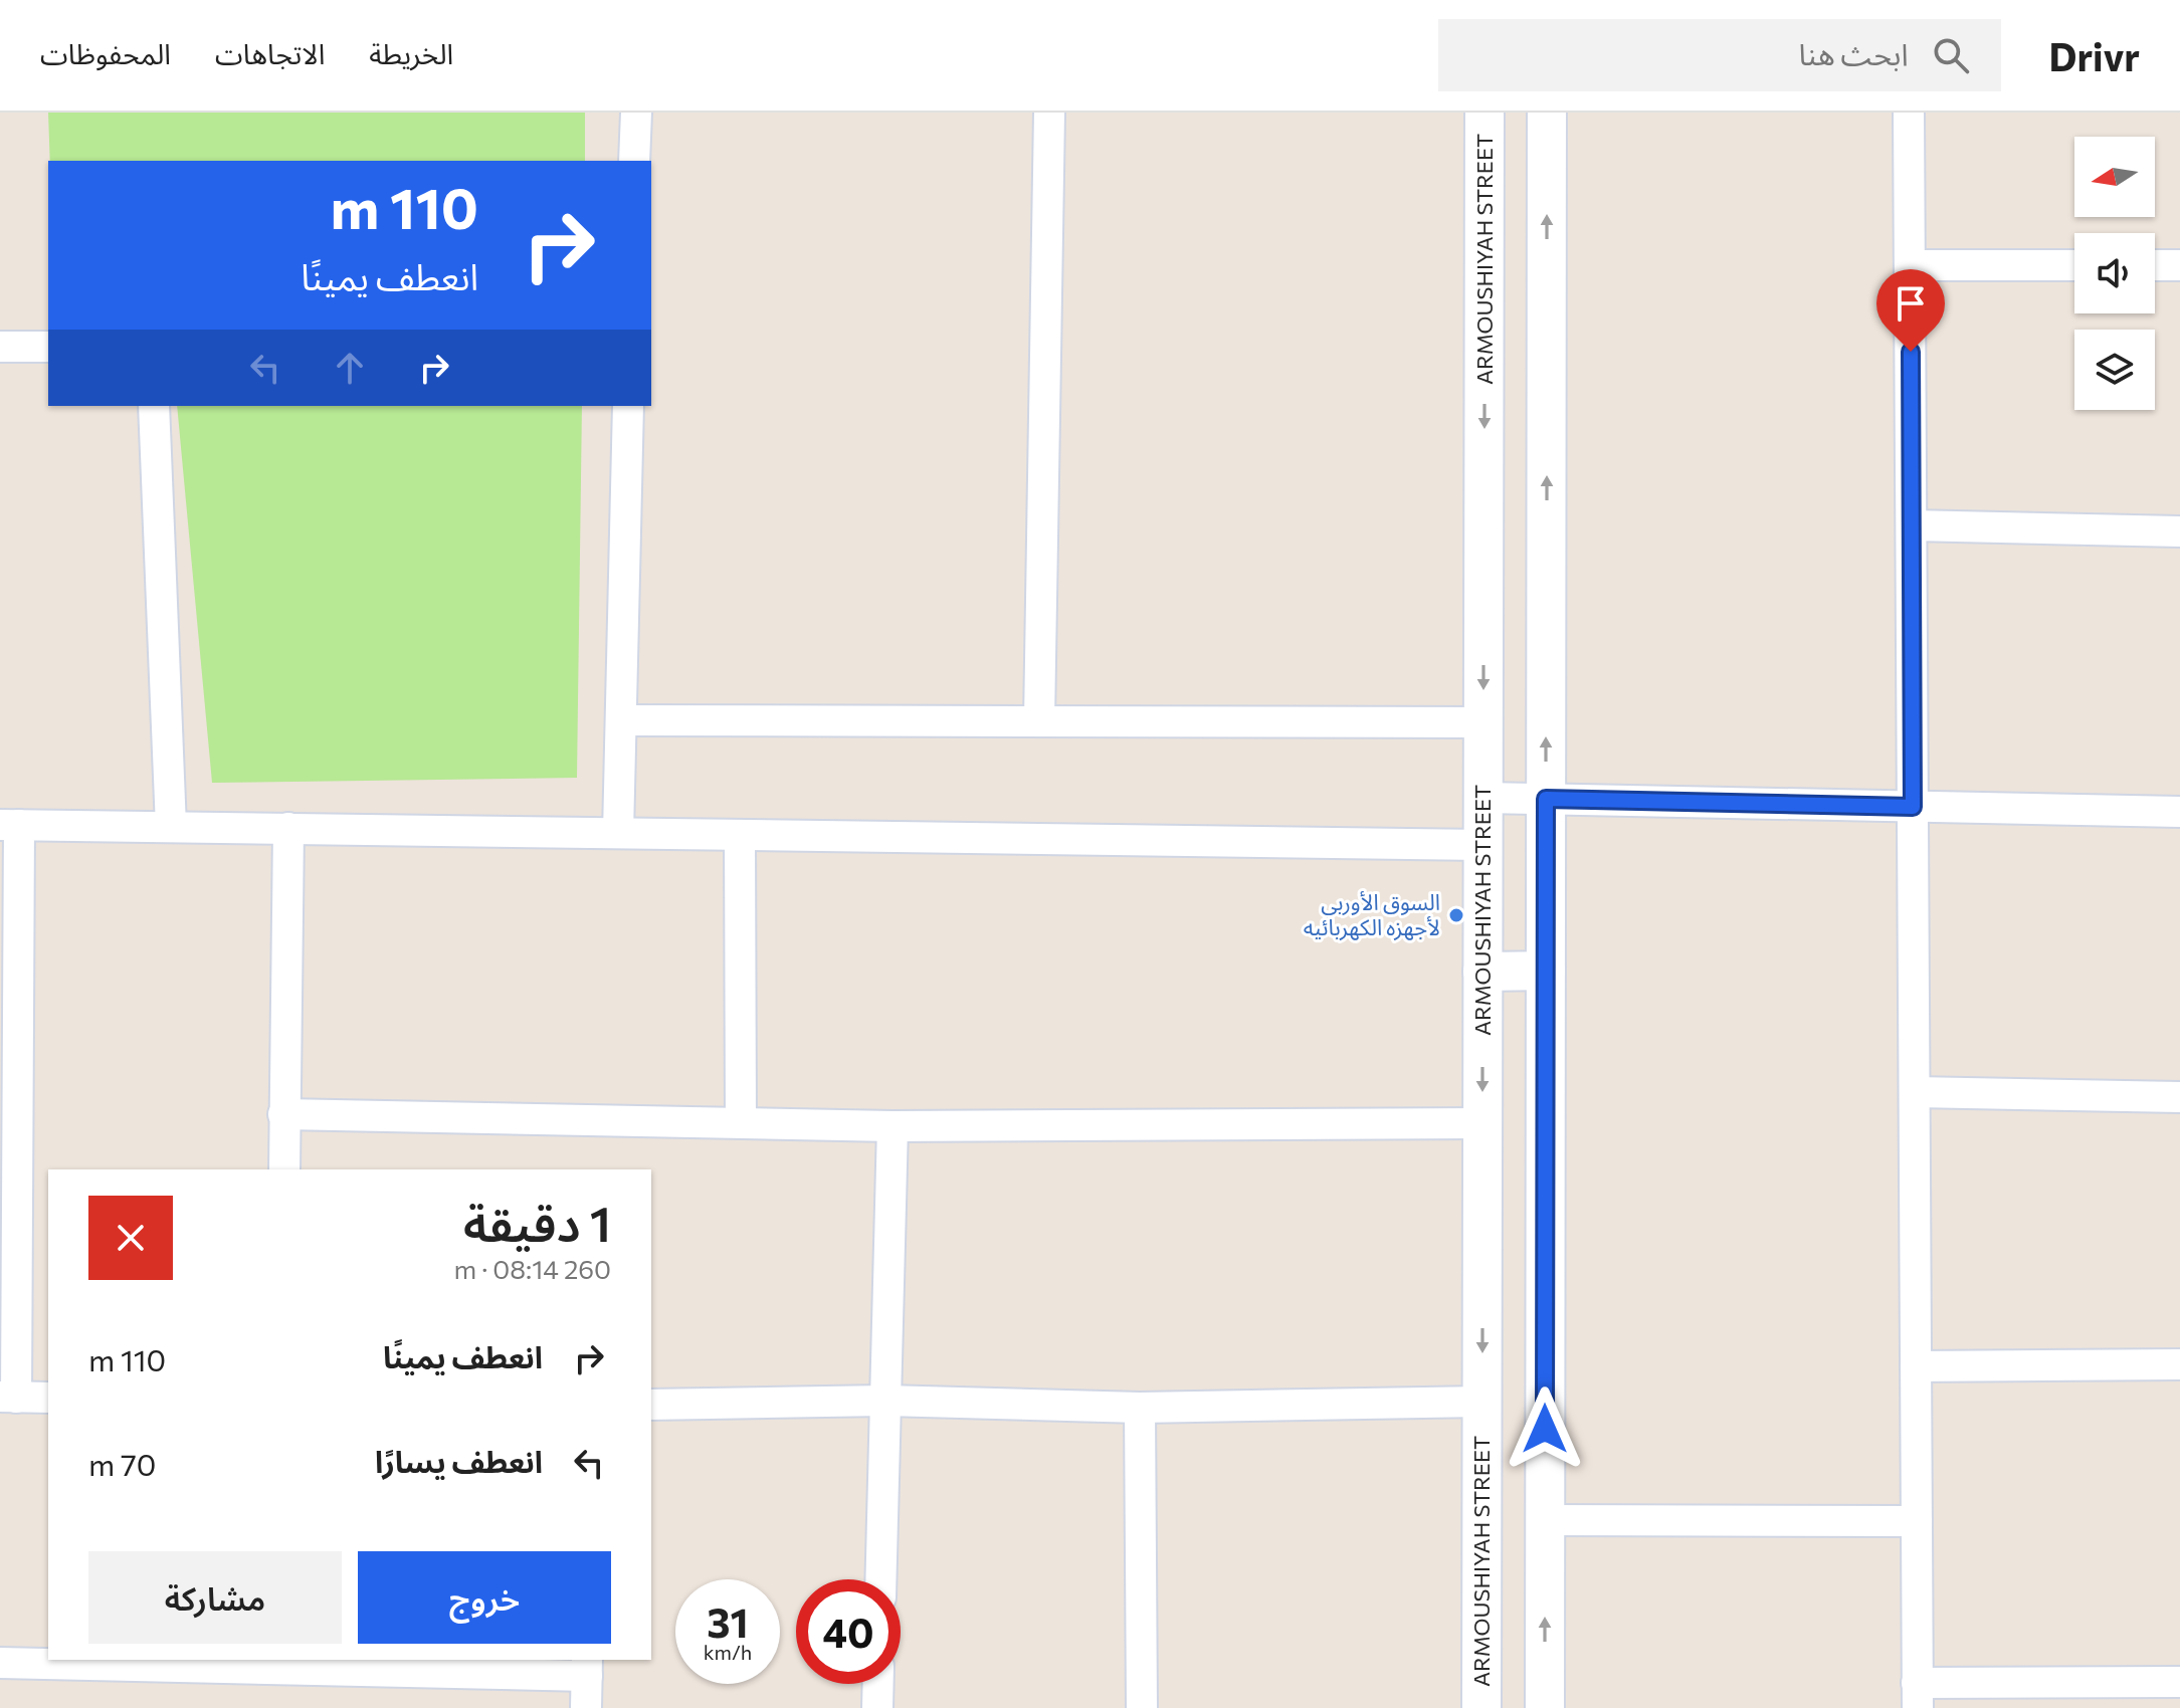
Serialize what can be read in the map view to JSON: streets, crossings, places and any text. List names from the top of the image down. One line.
{"streets":{"street":["ARMOUSHIYAH STREET"]},"places":["السوق الأوربي لأجهزه الكهربائيه"],"north":"left","page":{"header":"Drivr","search":"ابحث هنا","nav":["الخريطة","الاتجاهات","المحفوظات"],"turn":["110 m","انعطف يمينًا"],"heading":["1 دقيقة","260 m · 08:14"],"list":[{"name":"انعطف يمينًا","value":"110 m"},{"name":"انعطف يسارًا","value":"70 m"}],"buttons":["خروج","مشاركة"],"speed":"31 km/h","limit":"40"}}
